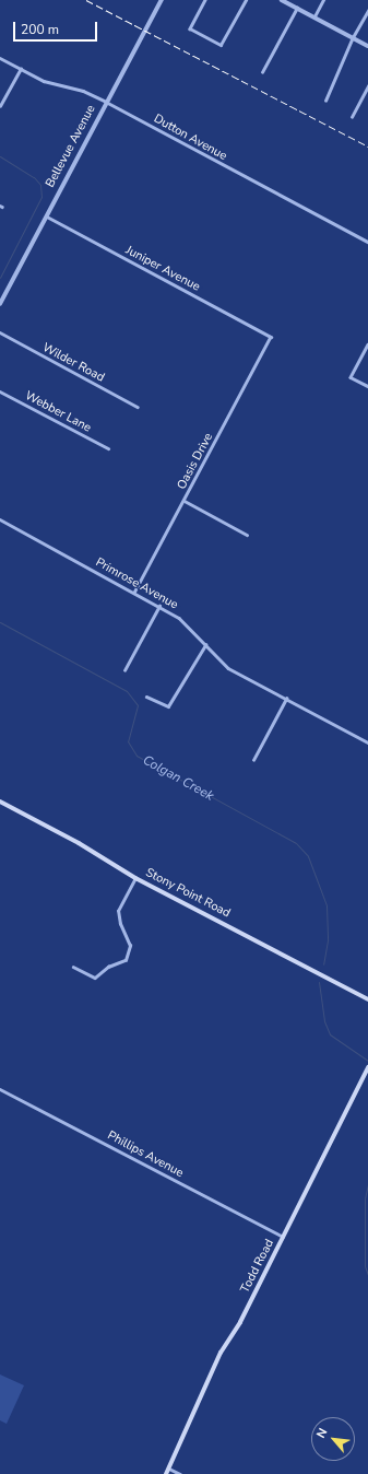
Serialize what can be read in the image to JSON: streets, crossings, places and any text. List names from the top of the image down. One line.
{"streets":{"main road":["Stony Point Road","Todd Road"],"street":["Dutton Avenue","Bellevue Avenue","Juniper Avenue","Wilder Road","Webber Lane","Oasis Drive","Primrose Avenue","Phillips Avenue"]},"crossings":[["Dutton Avenue","Bellevue Avenue"],["Bellevue Avenue","Juniper Avenue"],["Juniper Avenue","Oasis Drive"],["Oasis Drive","Primrose Avenue"],["Phillips Avenue","Todd Road"]],"water":["Colgan Creek"],"scale_bar":"200 m","north":"top left"}
